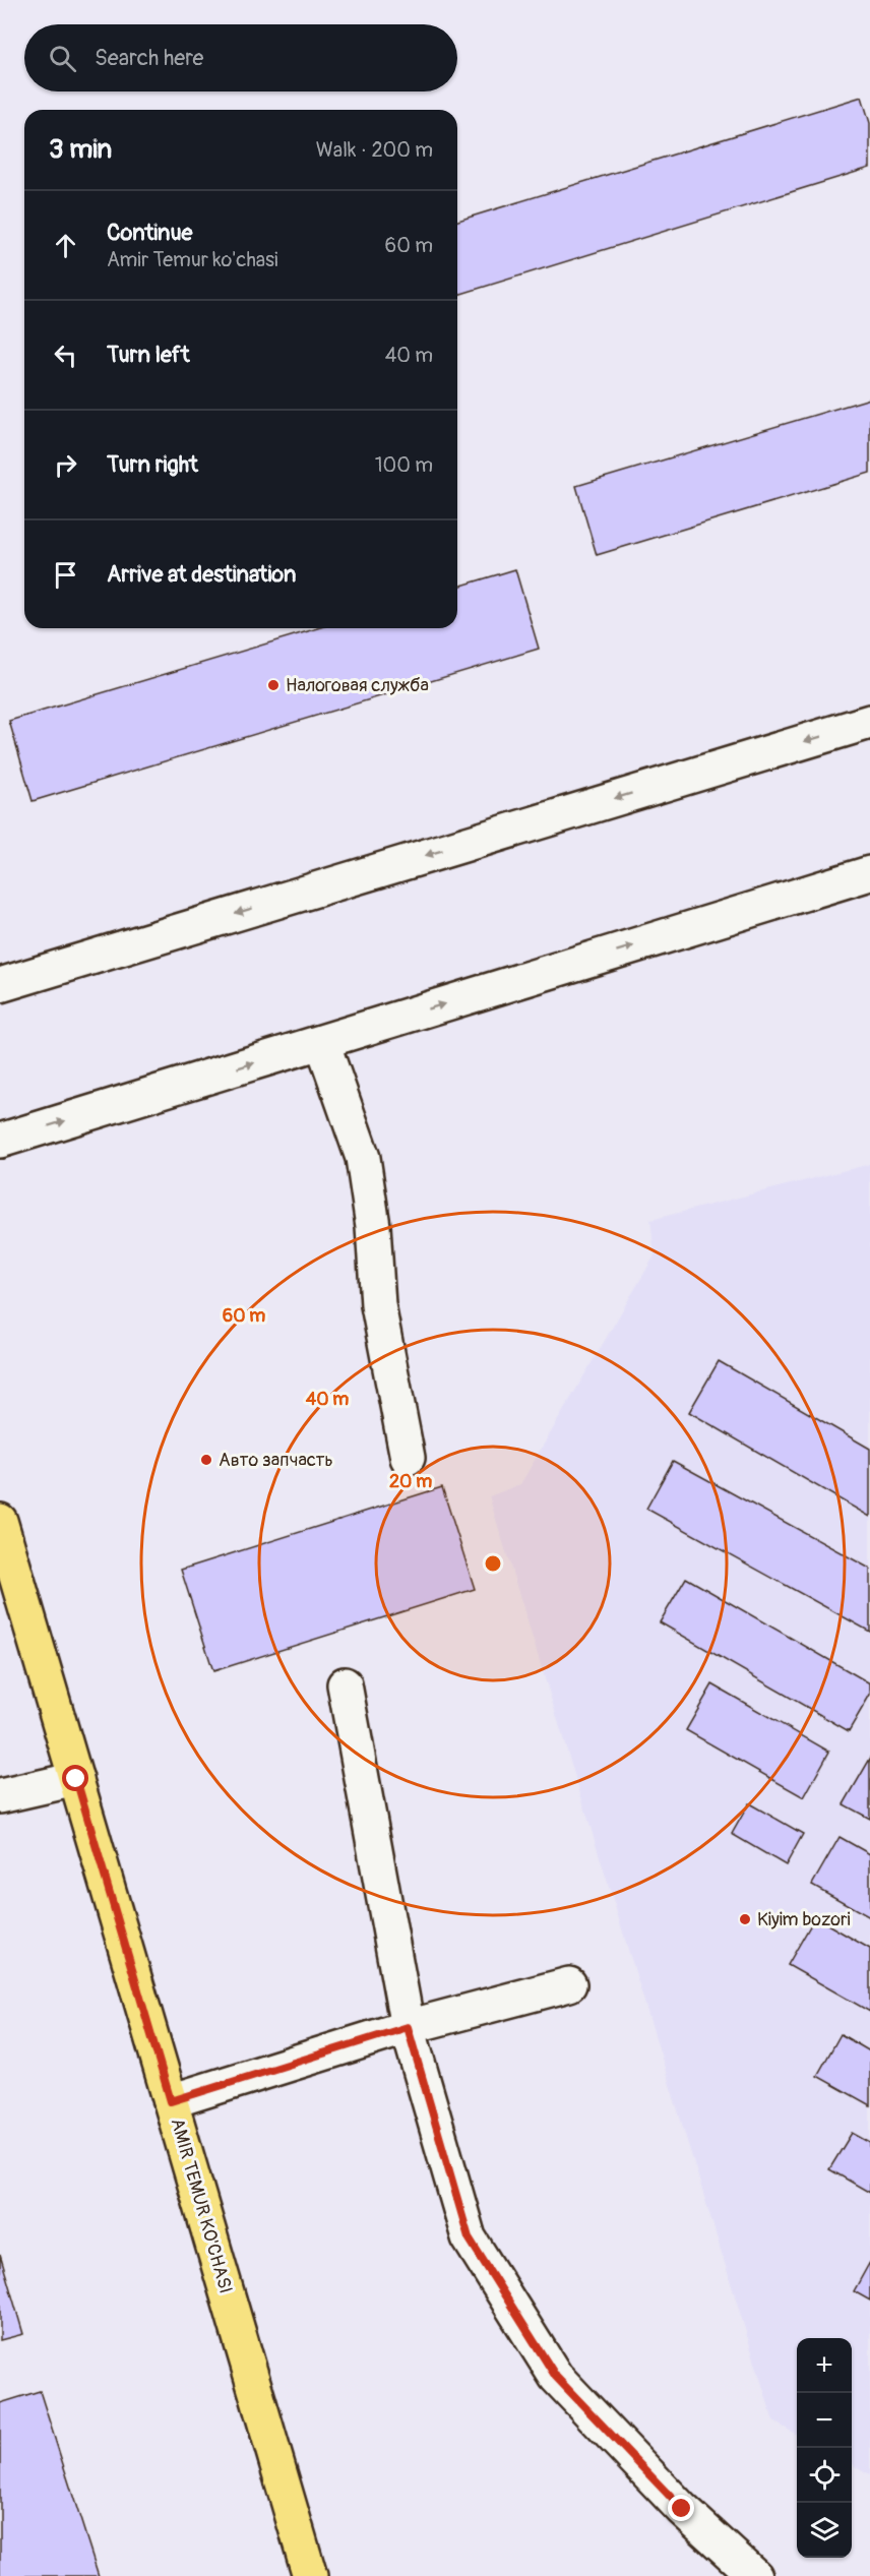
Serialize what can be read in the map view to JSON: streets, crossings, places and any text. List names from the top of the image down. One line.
{"streets":{"main road":["AMIR TEMUR KO'CHASI"]},"places":["Налоговая служба","Авто запчасть","Kiyim bozori"],"page":{"search":"Search here","heading":["3 min","Walk · 200 m"],"list":[["Continue","Amir Temur ko'chasi","60 m"],["Turn left","40 m"],["Turn right","100 m"],"Arrive at destination"],"map_buttons":["+","−"]},"rings":["60 m","40 m","20 m"]}
